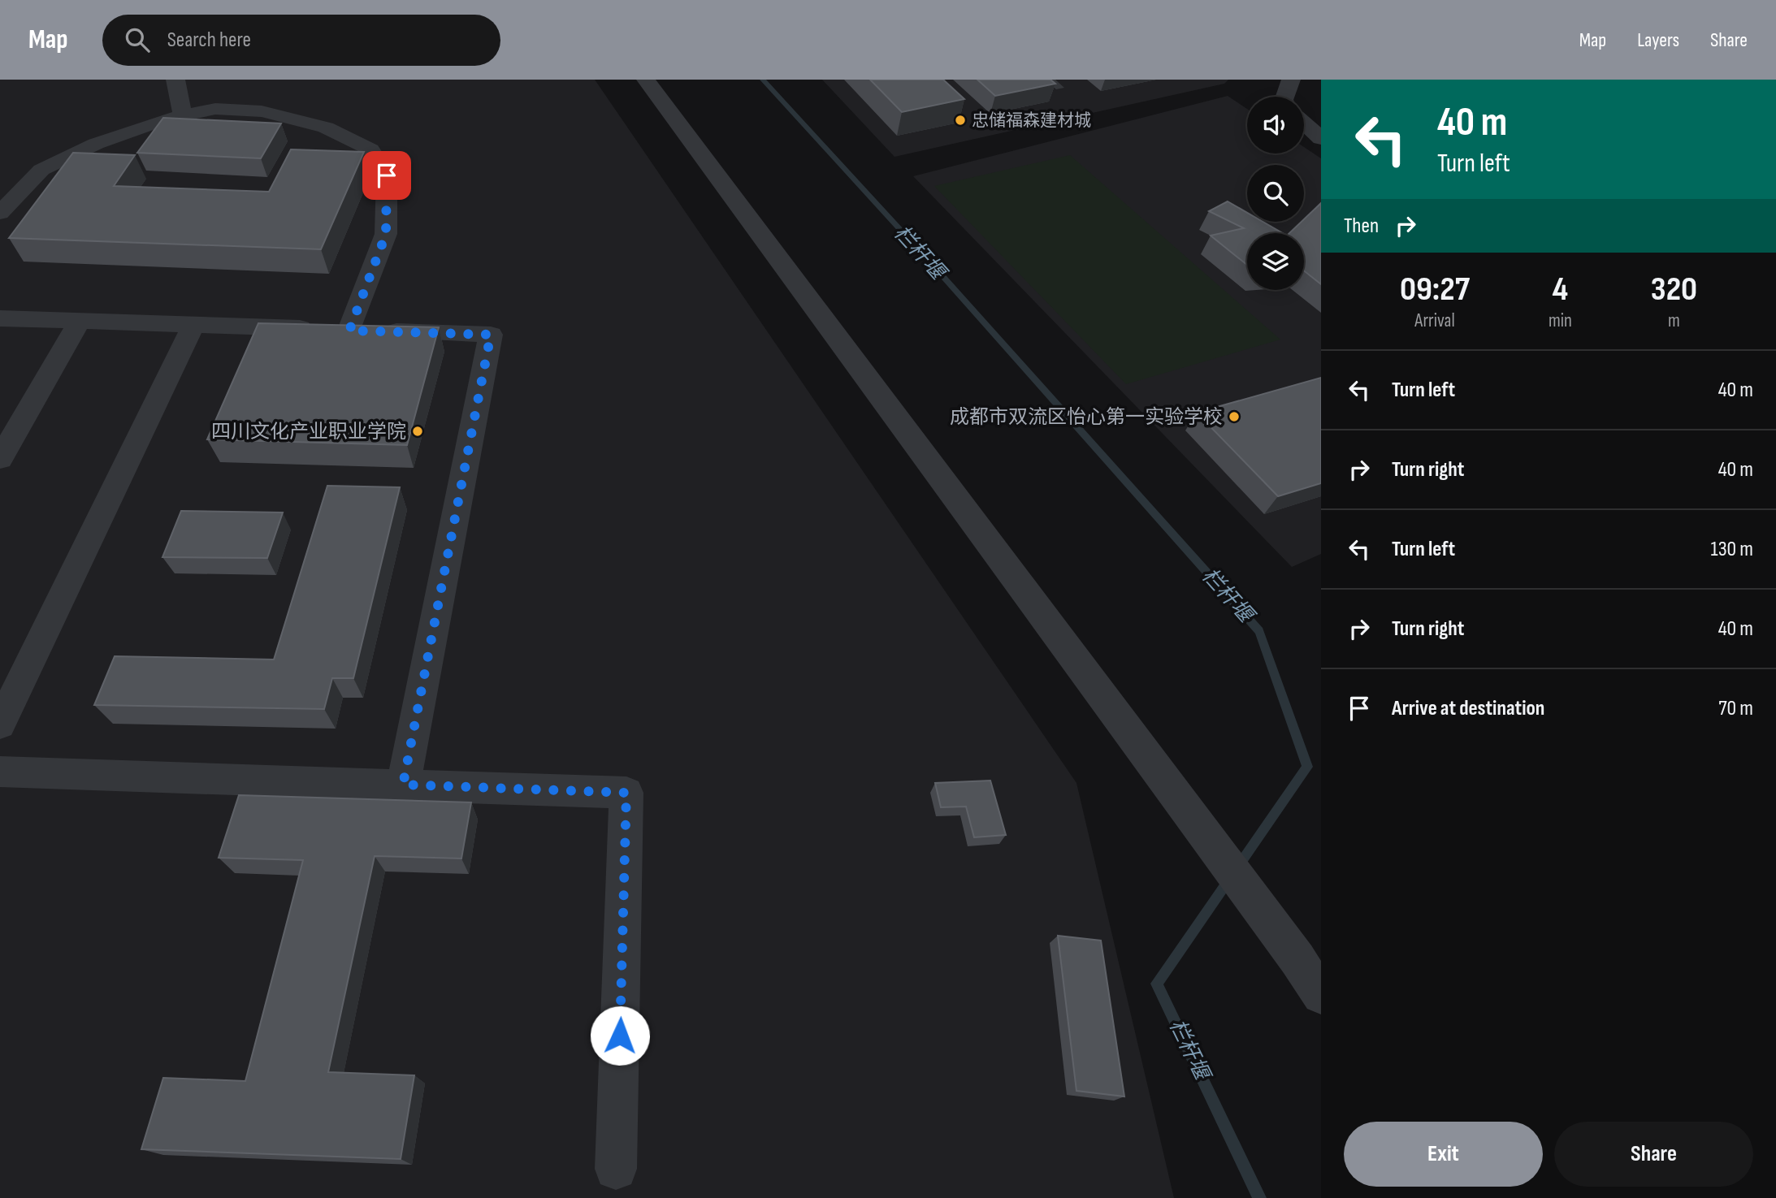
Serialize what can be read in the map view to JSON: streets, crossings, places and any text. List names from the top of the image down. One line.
{"water":["栏杆堰"],"places":["忠储福森建材城","成都市双流区怡心第一实验学校","四川文化产业职业学院"],"page":{"header":"Map","search":"Search here","nav":["Map","Layers","Share"],"turn":["40 m","Turn left"],"then":"Then","eta":["09:27","Arrival","4","min","320","m"],"list":[{"name":"Turn left","value":"40 m"},{"name":"Turn right","value":"40 m"},{"name":"Turn left","value":"130 m"},{"name":"Turn right","value":"40 m"},{"name":"Arrive at destination","value":"70 m"}],"buttons":["Exit","Share"]}}
